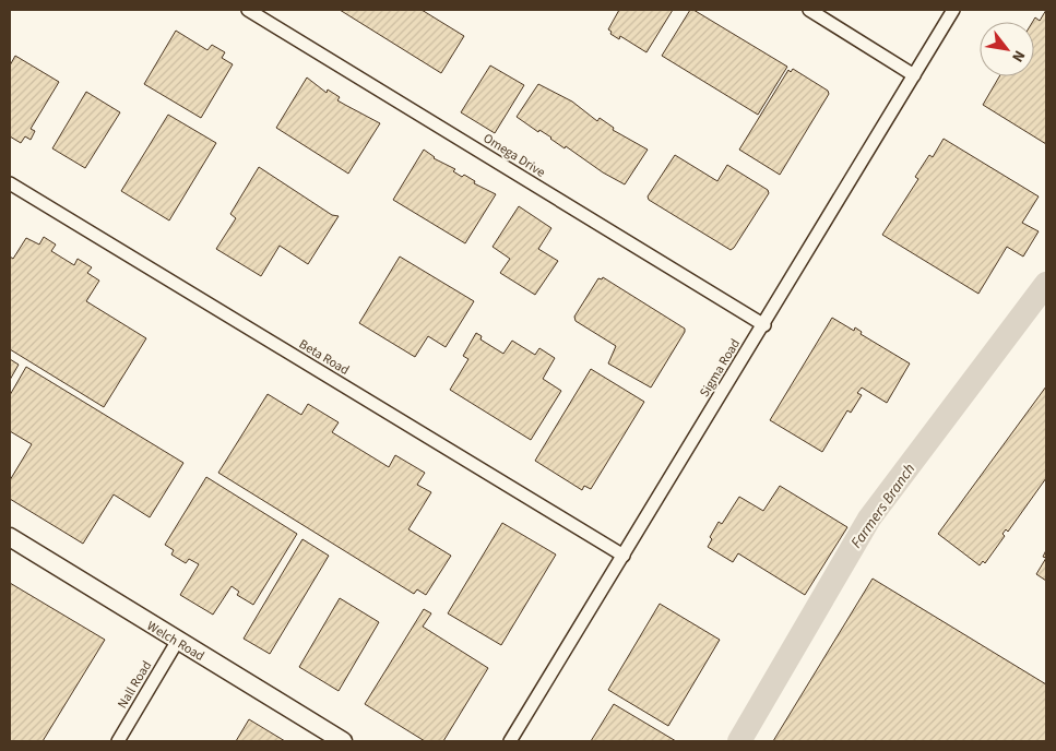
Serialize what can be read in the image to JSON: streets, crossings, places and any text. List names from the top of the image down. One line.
{"streets":{"street":["Omega Drive","Beta Road","Sigma Road","Welch Road","Nall Road"]},"crossings":[["Omega Drive","Sigma Road"],["Beta Road","Sigma Road"],["Welch Road","Nall Road"]],"water":["Farmers Branch"],"north":"bottom right"}
